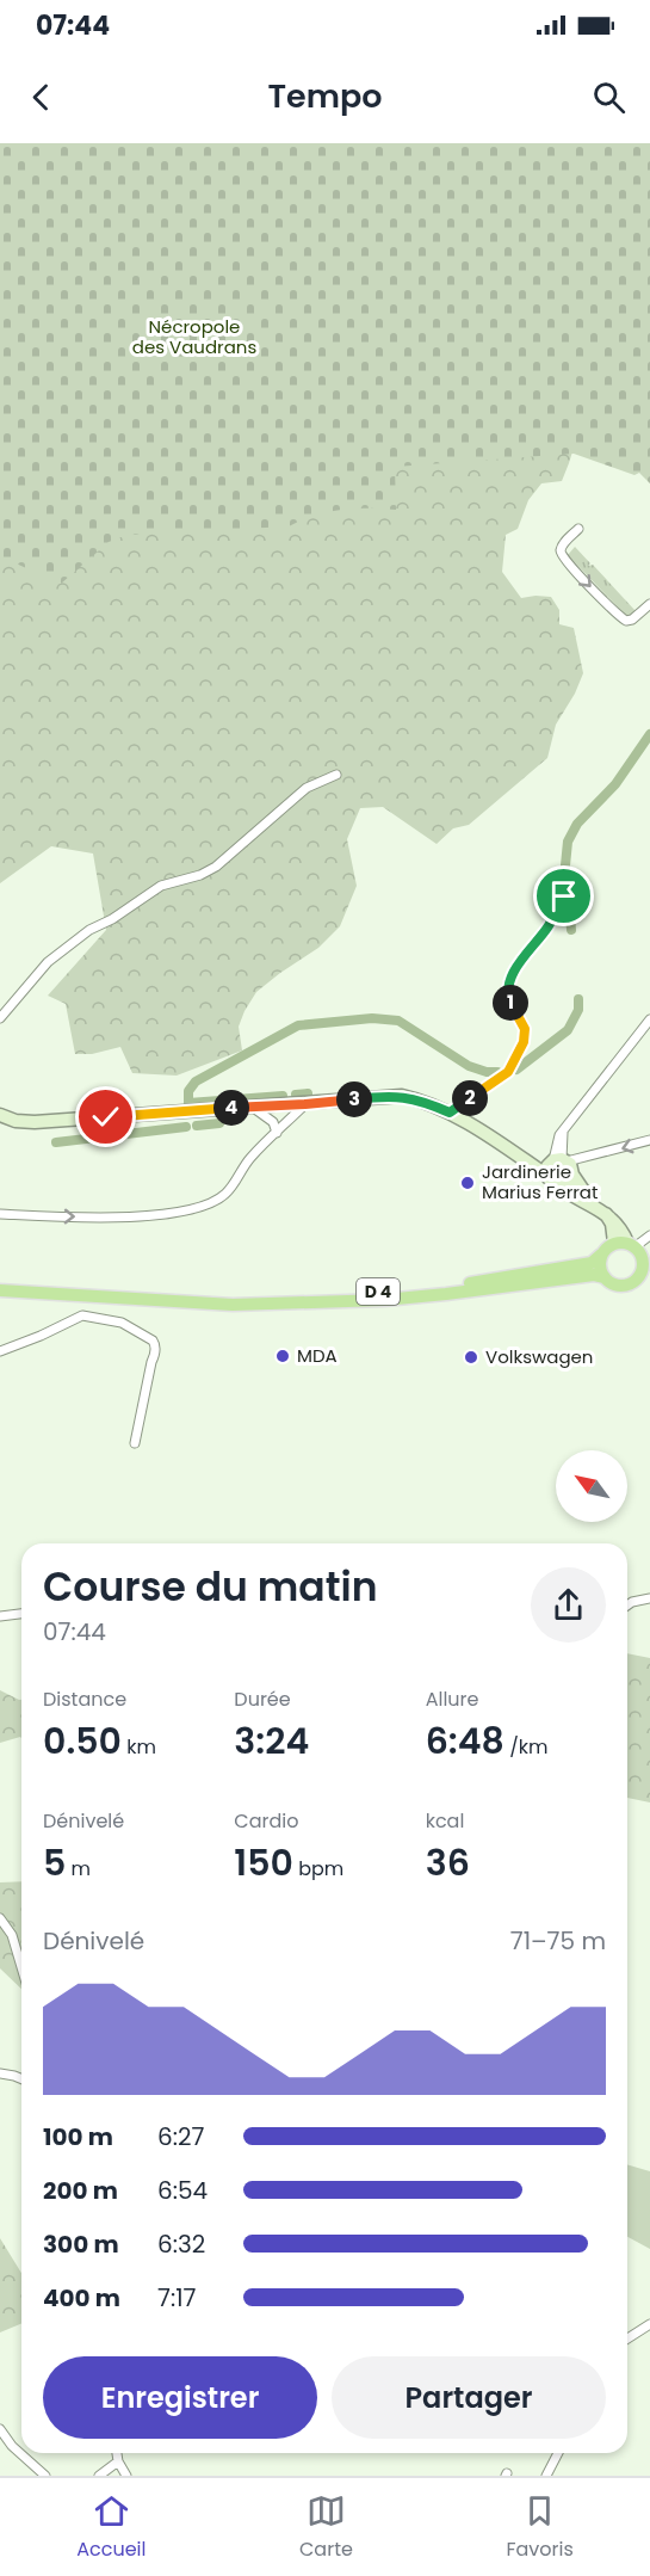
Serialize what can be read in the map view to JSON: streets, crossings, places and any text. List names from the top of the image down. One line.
{"streets":{"main road":["D 4"]},"parks":["Nécropole des Vaudrans"],"places":["Jardinerie Marius Ferrat","MDA","Volkswagen"],"north":"top left","page":{"status":"07:44","header":"Tempo","pins":["1","2","3","4"],"heading":["Course du matin","07:44"],"stats":[["Distance","0.50 km"],["Durée","3:24"],["Allure","6:48 /km"],["Dénivelé","5 m"],["Cardio","150 bpm"],["kcal","36"]],"chart":["Dénivelé","71–75 m"],"list":[{"name":"100 m","note":"6:27"},{"name":"200 m","note":"6:54"},{"name":"300 m","note":"6:32"},{"name":"400 m","note":"7:17"}],"buttons":["Enregistrer","Partager"],"tabs":["Accueil","Carte","Favoris"]}}
